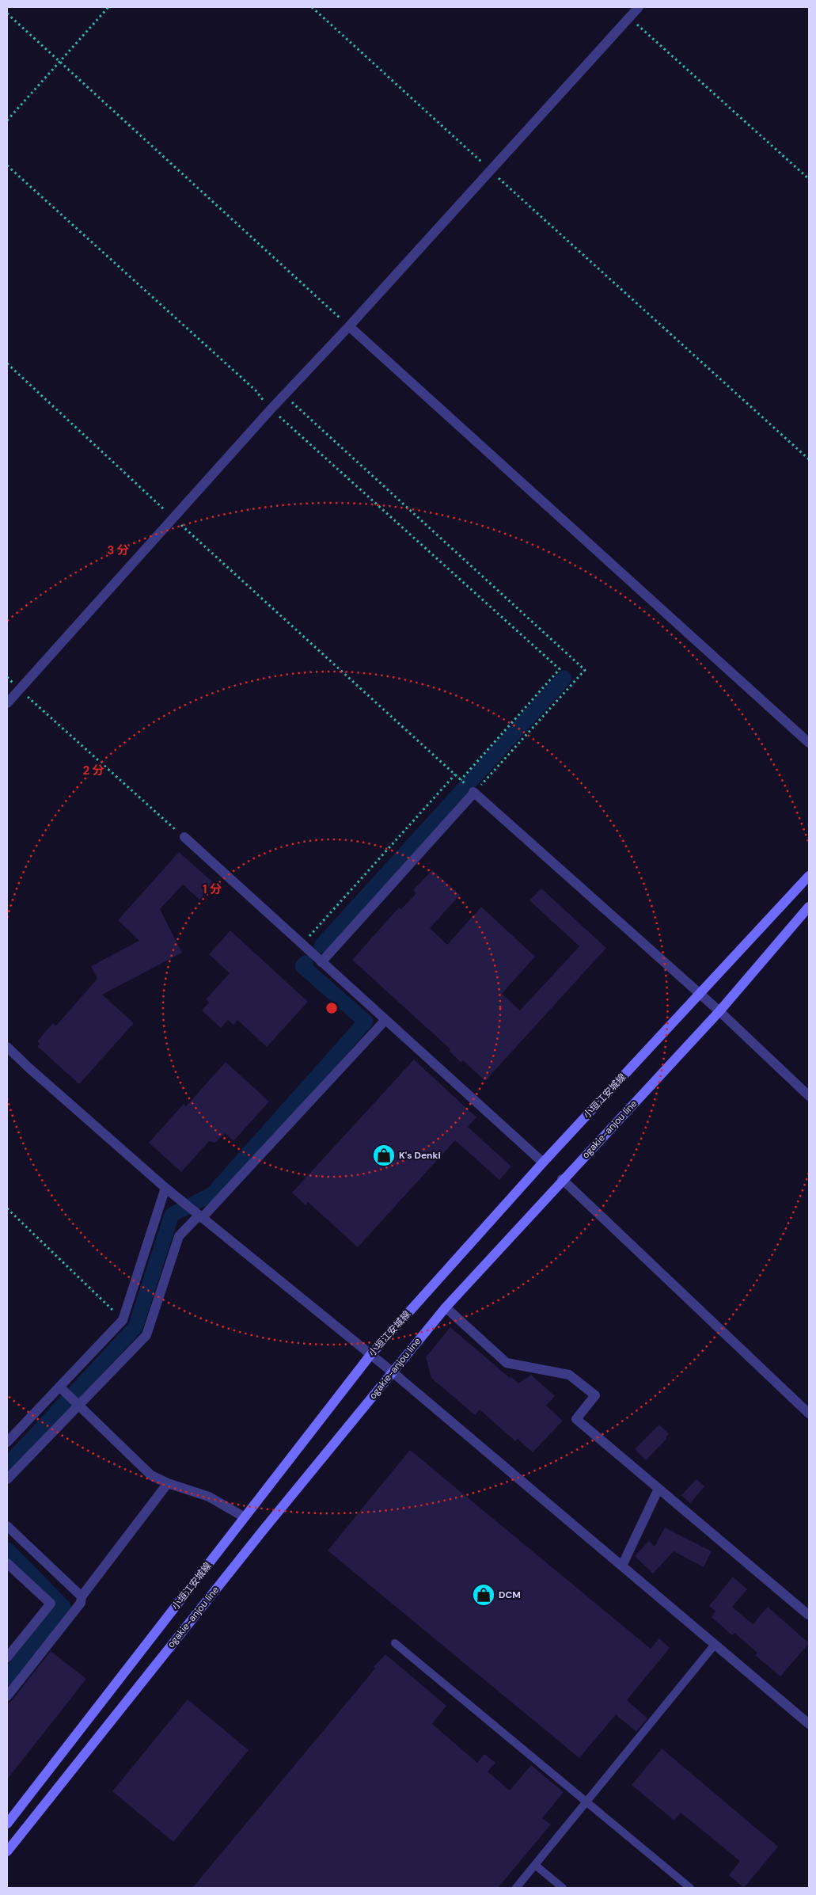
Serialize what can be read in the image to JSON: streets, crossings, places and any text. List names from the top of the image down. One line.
{"streets":{"main road":["小垣江安城線","ogakie-anjou line"]},"places":{"shop":["K's Denki","DCM"]},"rings":["3 分","2 分","1 分"]}
